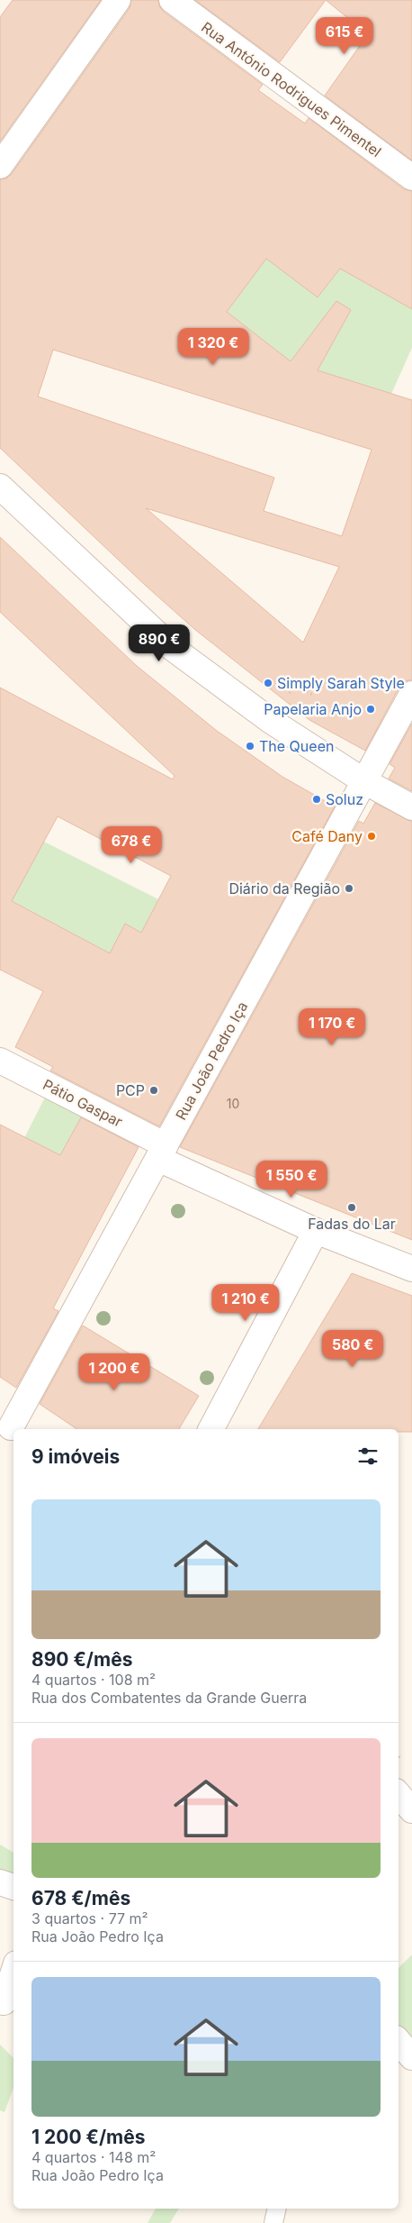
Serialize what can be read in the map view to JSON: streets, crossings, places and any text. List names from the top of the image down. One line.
{"streets":{"street":["Rua António Rodrigues Pimentel","Rua João Pedro Iça","Pátio Gaspar"]},"crossings":[["Rua João Pedro Iça","Pátio Gaspar"]],"places":["Simply Sarah Style","Papelaria Anjo","The Queen","Soluz","Café Dany","Diário da Região","PCP","Fadas do Lar"],"house_numbers":["10"],"page":{"price":["615 €","1 320 €","890 €","678 €","1 170 €","1 550 €","1 210 €","580 €","1 200 €"],"heading":"9 imóveis","list":[{"name":"890 €/mês","note":"4 quartos · 108 m² · Rua dos Combatentes da Grande Guerra"},{"name":"678 €/mês","note":"3 quartos · 77 m² · Rua João Pedro Iça"},{"name":"1 200 €/mês","note":"4 quartos · 148 m² · Rua João Pedro Iça"}]}}
